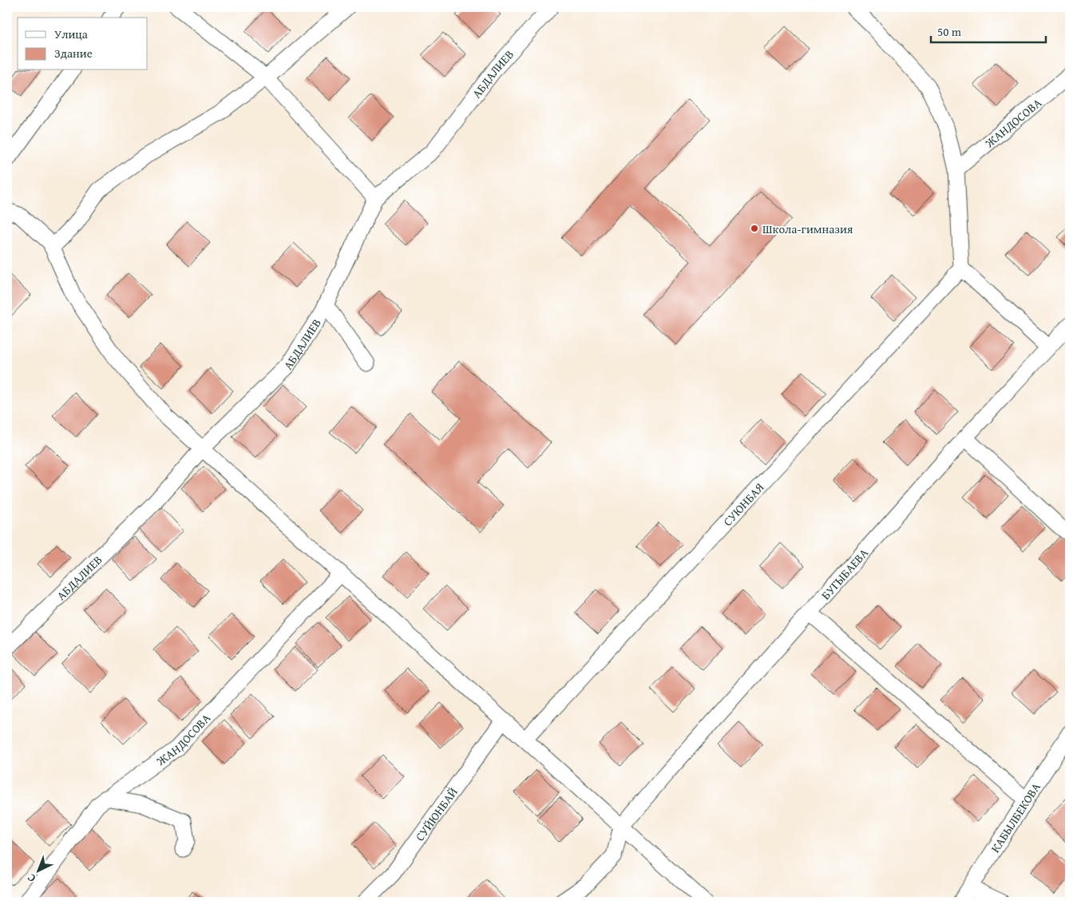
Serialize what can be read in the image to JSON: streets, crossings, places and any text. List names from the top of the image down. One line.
{"streets":{"street":["АБДАЛИЕВ","ЖАНДОСОВА","СУЮНБАЯ","БУГЫБАЕВА","СУЙЮНБАЙ","КАБЫЛБЕКОВА"]},"places":["Школа-гимназия"],"legend":["Улица","Здание"],"scale_bar":"50 m","north":"bottom left"}
